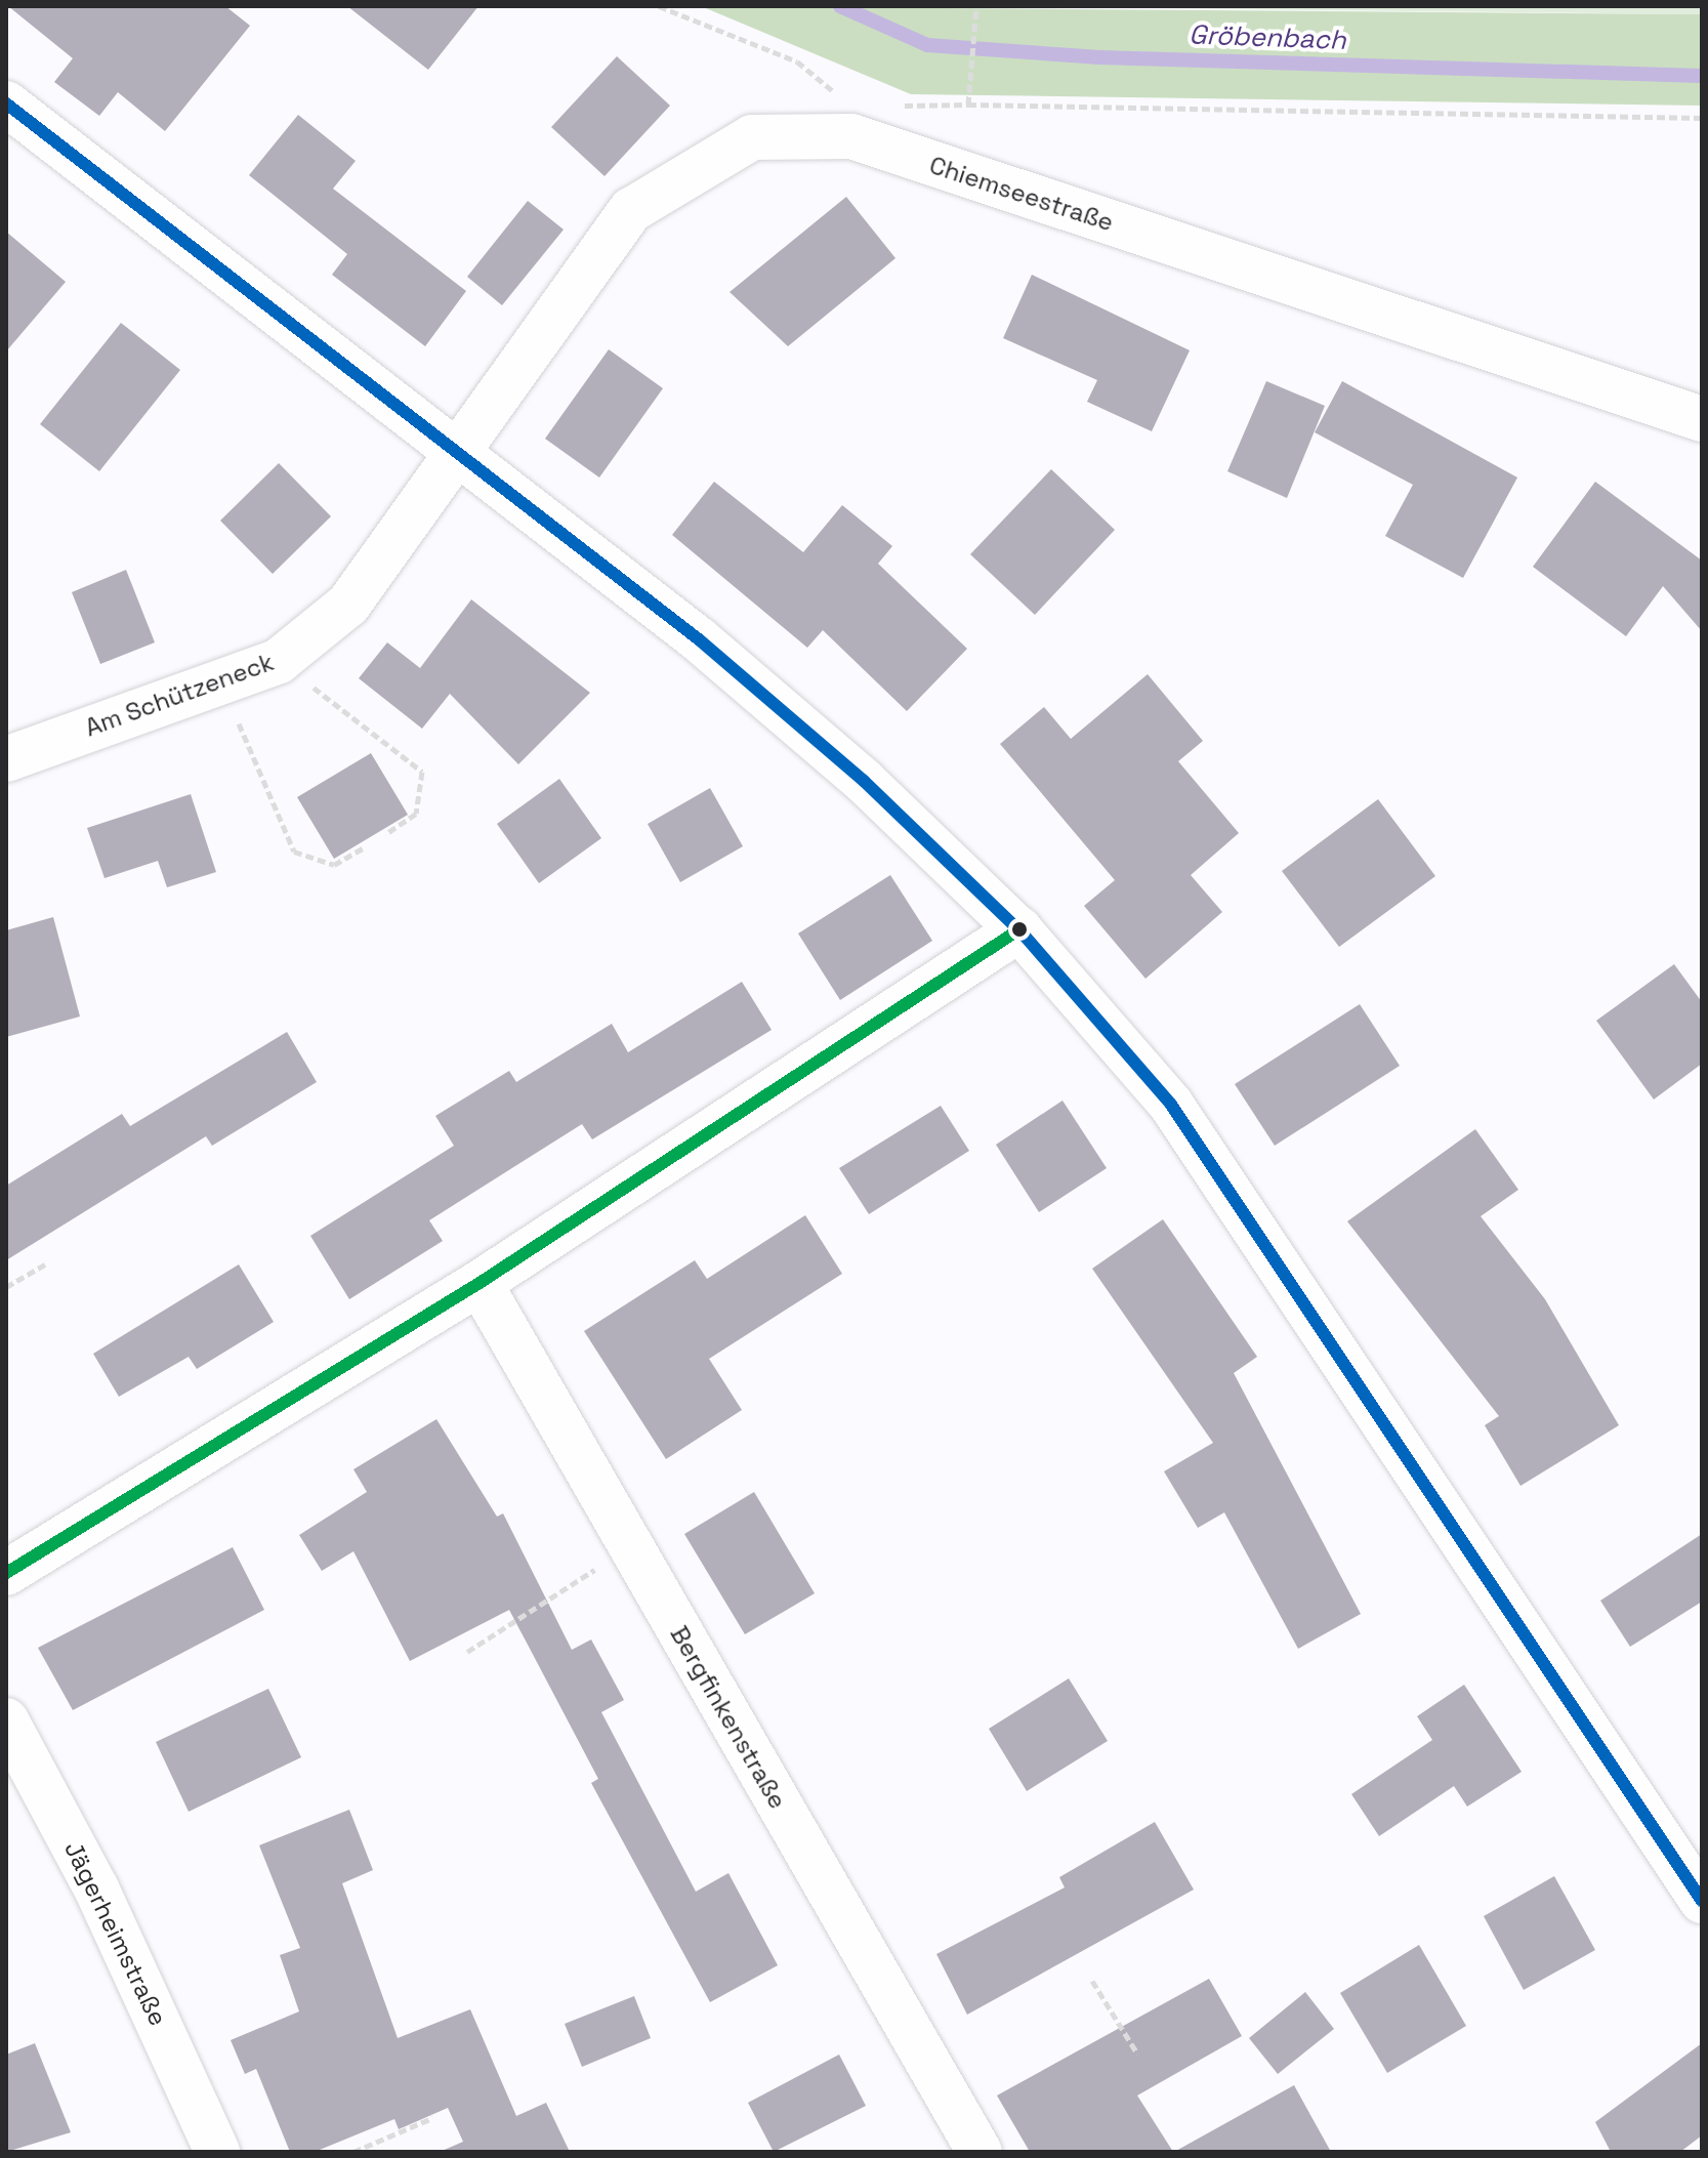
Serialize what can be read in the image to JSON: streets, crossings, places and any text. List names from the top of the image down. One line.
{"streets":{"street":["Chiemseestraße","Am Schützeneck","Bergfinkenstraße","Jägerheimstraße"]},"crossings":[["Chiemseestraße","Am Schützeneck"]],"water":["Gröbenbach"]}
